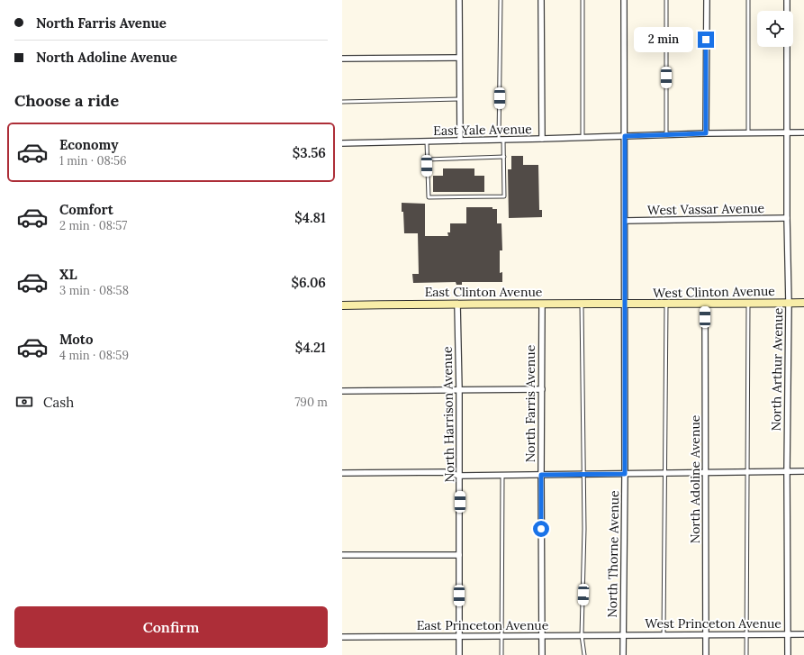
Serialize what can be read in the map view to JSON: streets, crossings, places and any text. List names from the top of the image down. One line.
{"streets":{"main road":["East Clinton Avenue","West Clinton Avenue"],"street":["East Yale Avenue","West Vassar Avenue","North Arthur Avenue","North Farris Avenue","North Harrison Avenue","North Adoline Avenue","North Thorne Avenue","West Princeton Avenue","East Princeton Avenue"]},"crossings":[["East Yale Avenue","North Arthur Avenue"],["East Yale Avenue","North Thorne Avenue"],["West Vassar Avenue","North Arthur Avenue"],["West Vassar Avenue","North Thorne Avenue"],["East Clinton Avenue","West Clinton Avenue"],["East Clinton Avenue","North Farris Avenue"],["East Clinton Avenue","North Harrison Avenue"],["East Clinton Avenue","North Thorne Avenue"],["West Clinton Avenue","North Arthur Avenue"],["West Clinton Avenue","North Adoline Avenue"],["West Clinton Avenue","North Thorne Avenue"],["North Arthur Avenue","West Princeton Avenue"],["North Farris Avenue","East Princeton Avenue"],["North Harrison Avenue","East Princeton Avenue"],["North Adoline Avenue","West Princeton Avenue"],["North Thorne Avenue","West Princeton Avenue"],["North Thorne Avenue","East Princeton Avenue"],["West Princeton Avenue","East Princeton Avenue"]],"page":{"banner":["North Farris Avenue","North Adoline Avenue"],"bubble":"2 min","heading":"Choose a ride","list":[{"name":"Economy","note":"1 min · 08:56","value":"$3.56"},{"name":"Comfort","note":"2 min · 08:57","value":"$4.81"},{"name":"XL","note":"3 min · 08:58","value":"$6.06"},{"name":"Moto","note":"4 min · 08:59","value":"$4.21"}],"pay":["Cash","790 m"],"buttons":"Confirm"}}
